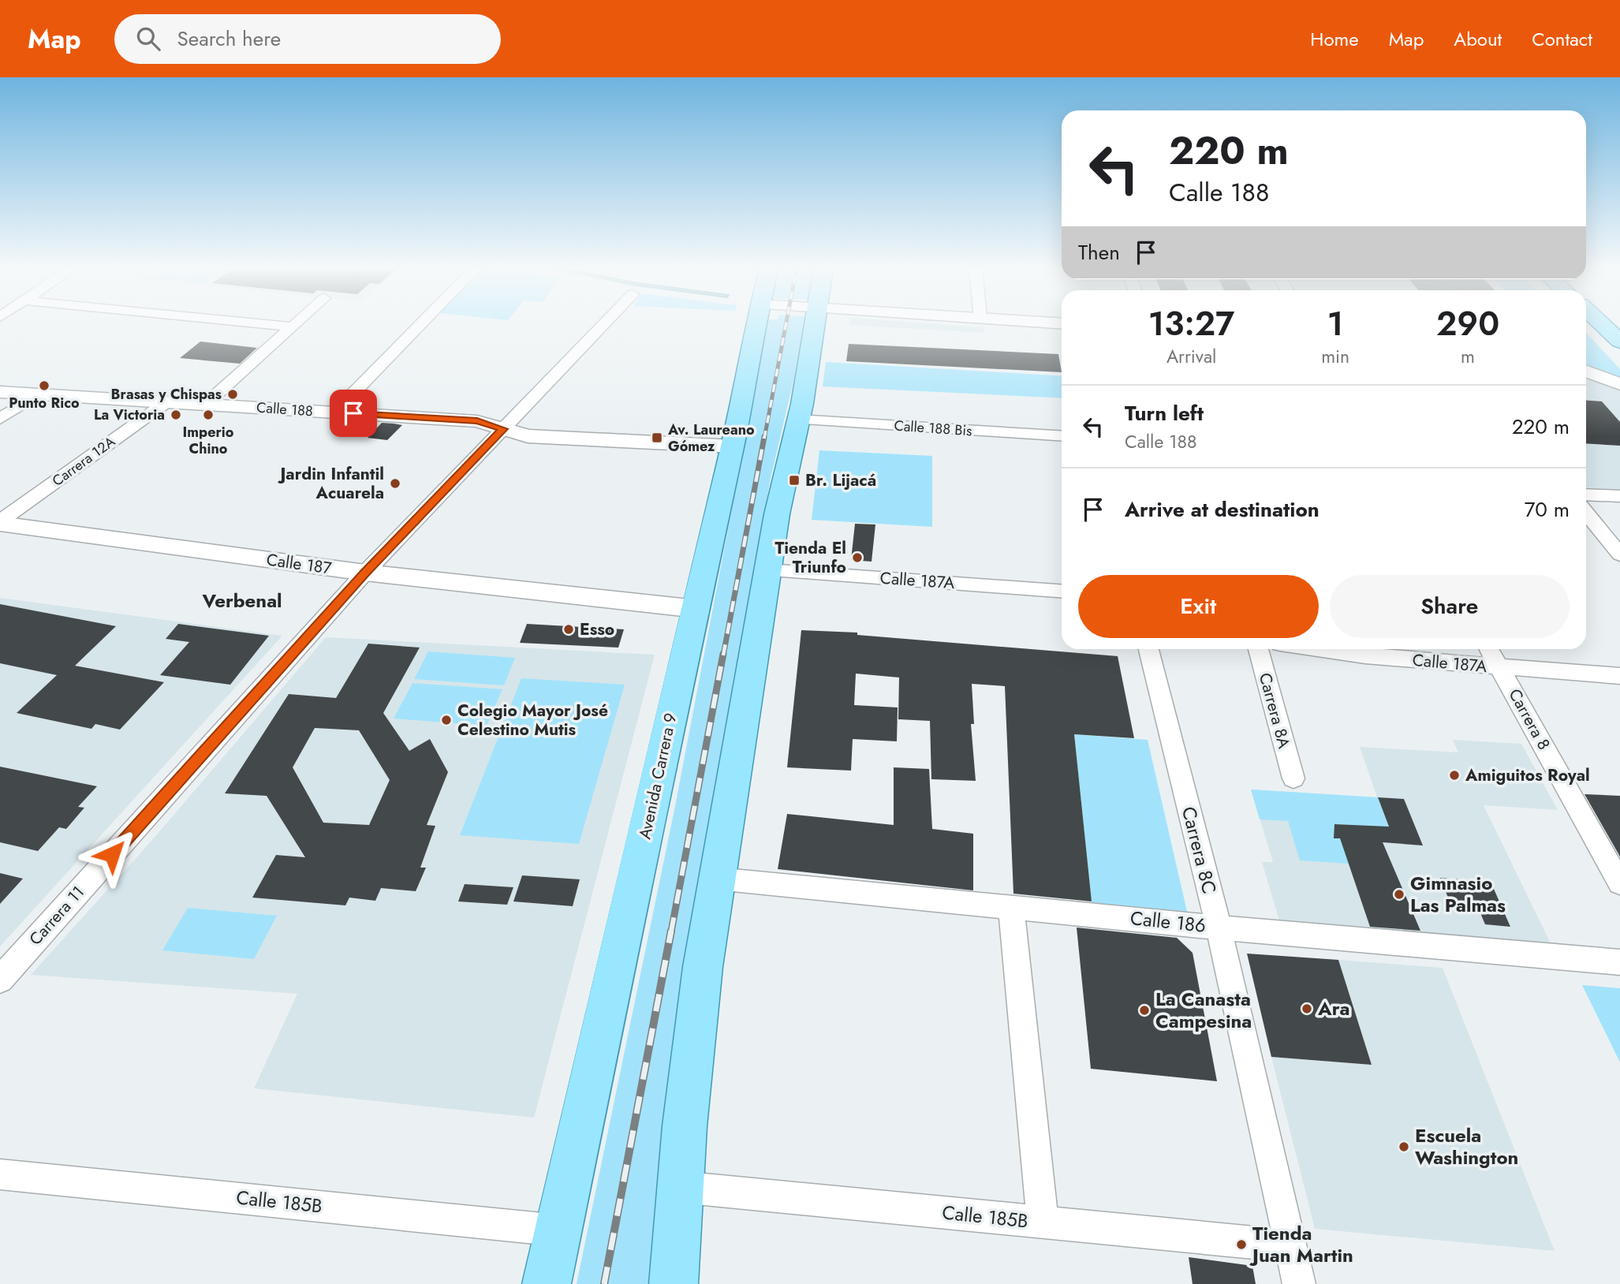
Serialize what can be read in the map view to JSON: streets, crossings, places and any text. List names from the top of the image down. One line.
{"streets":{"main road":["Avenida Carrera 9"],"street":["Calle 188","Calle 188 Bis","Carrera 12A","Calle 187","Calle 187A","Carrera 8A","Carrera 8","Carrera 8C","Carrera 11","Calle 186","Calle 185B"]},"crossings":[["Calle 188","Carrera 12A"],["Calle 188","Avenida Carrera 9"],["Calle 188","Carrera 11"],["Carrera 12A","Calle 187"],["Calle 187","Avenida Carrera 9"],["Calle 187","Carrera 11"],["Calle 187A","Carrera 8"],["Avenida Carrera 9","Calle 185B"],["Carrera 8C","Calle 186"],["Carrera 8C","Calle 185B"]],"districts":["Verbenal"],"places":{"other":["Punto Rico","Brasas y Chispas","La Victoria","Imperio Chino","Jardin Infantil Acuarela","Tienda El Triunfo","Esso","Colegio Mayor José Celestino Mutis","Amiguitos Royal","Gimnasio Las Palmas","Ara","La Canasta Campesina","Escuela Washington","Tienda Juan Martin"],"transit":["Av. Laureano Gómez","Br. Lijacá"]},"page":{"header":"Map","search":"Search here","nav":["Home","Map","About","Contact"],"turn":["220 m","Calle 188"],"then":"Then","eta":["13:27","Arrival","1","min","290","m"],"list":[{"name":"Turn left","note":"Calle 188","value":"220 m"},{"name":"Arrive at destination","value":"70 m"}],"buttons":["Exit","Share"]}}
